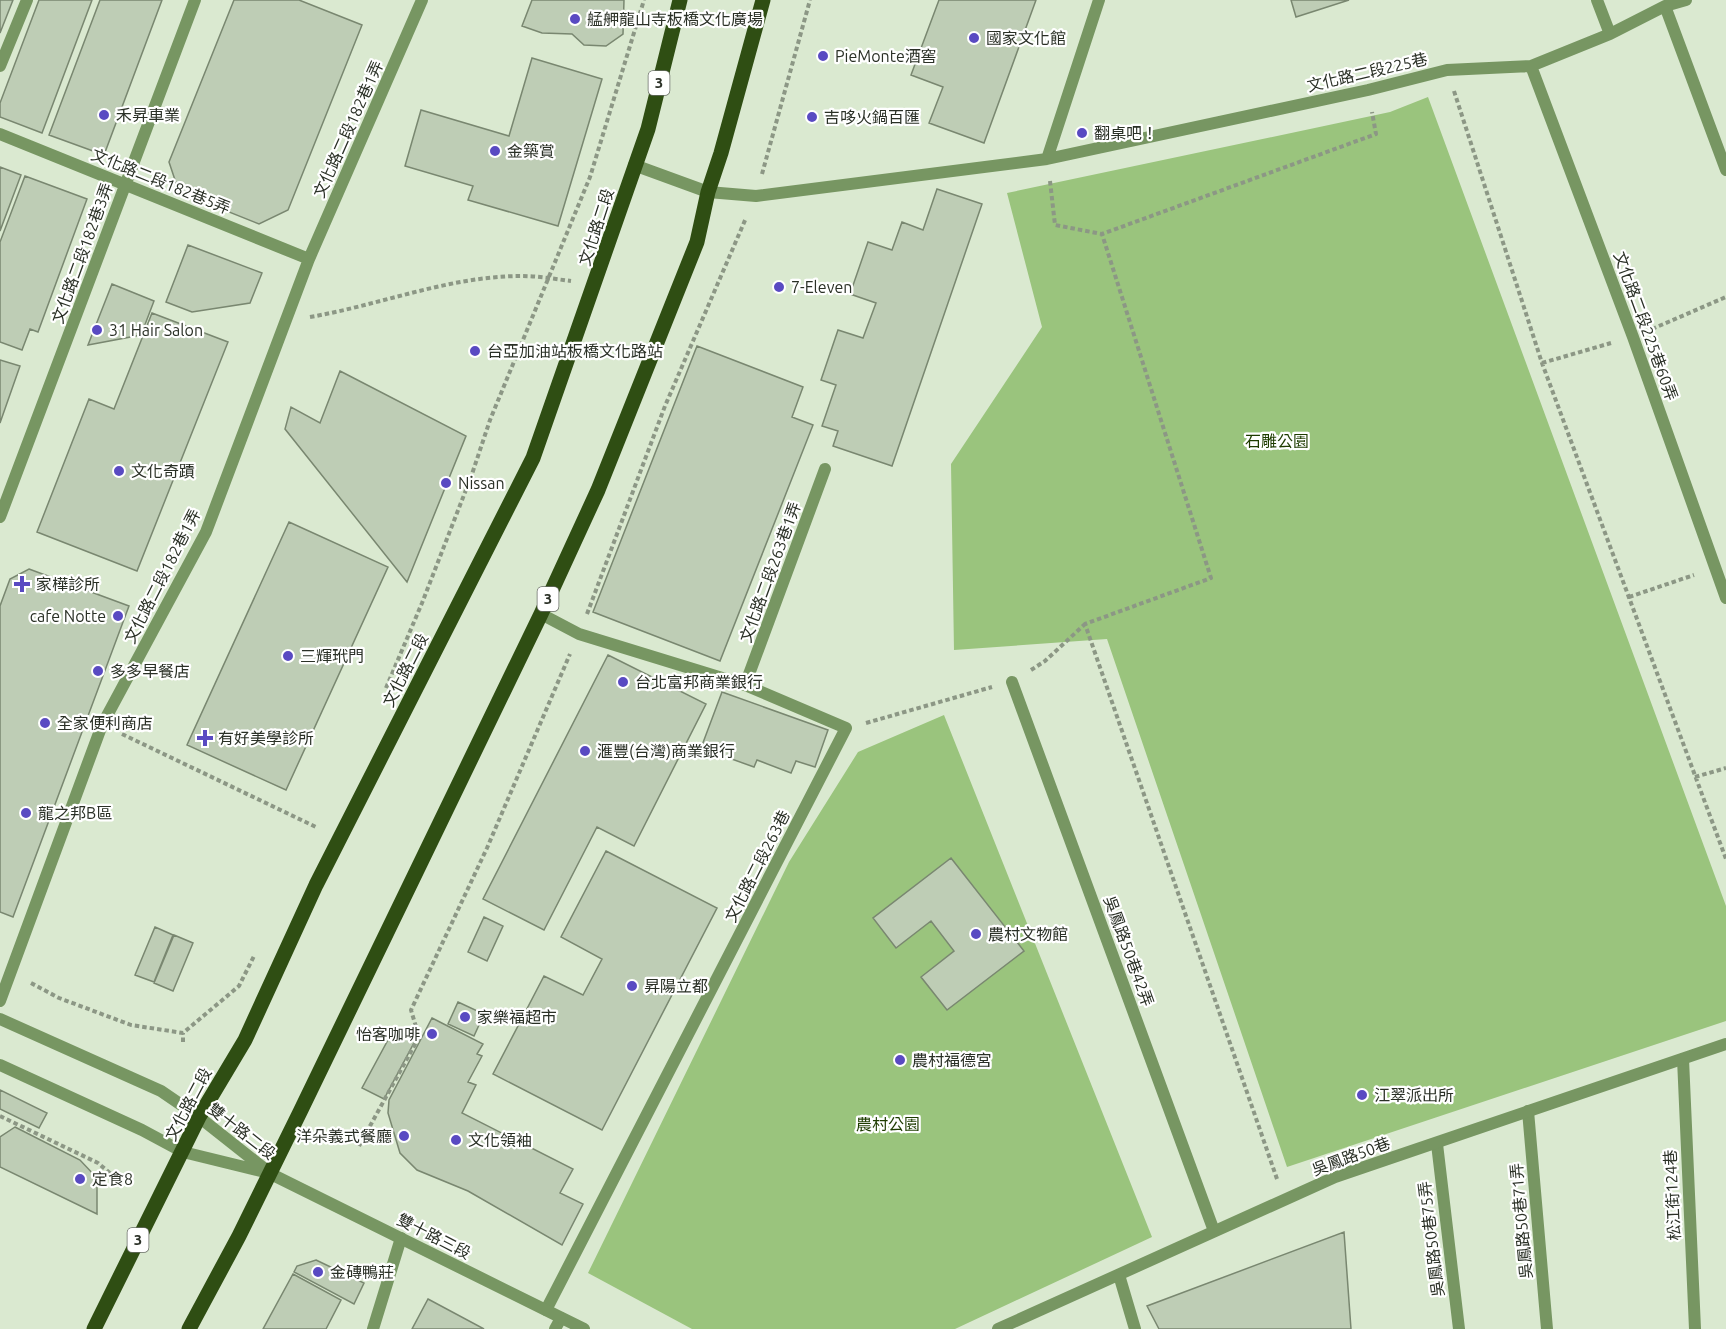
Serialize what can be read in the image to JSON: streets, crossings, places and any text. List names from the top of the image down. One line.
{"streets":{"main road":["3","文化路二段"],"street":["文化路二段225巷","文化路二段182巷1弄","文化路二段182巷5弄","文化路二段182巷3弄","文化路二段225巷60弄","文化路二段263巷1弄","文化路二段263巷","吳鳳路50巷42弄","雙十路二段","吳鳳路50巷","松江街124巷","吳鳳路50巷71弄","雙十路三段","吳鳳路50巷75弄"]},"crossings":[["文化路二段225巷","3"],["文化路二段225巷","文化路二段"],["文化路二段225巷","文化路二段225巷60弄"],["3","雙十路二段"],["3","雙十路三段"],["文化路二段182巷1弄","文化路二段182巷5弄"],["文化路二段182巷5弄","文化路二段182巷3弄"],["文化路二段","雙十路二段"],["文化路二段263巷","雙十路三段"],["吳鳳路50巷42弄","吳鳳路50巷"],["雙十路二段","雙十路三段"],["吳鳳路50巷","松江街124巷"],["吳鳳路50巷","吳鳳路50巷71弄"],["吳鳳路50巷","吳鳳路50巷75弄"]],"parks":["石雕公園","農村公園"],"places":{"other":["艋舺龍山寺板橋文化廣場","國家文化館","PieMonte酒窖","禾昇車業","吉哆火鍋百匯","翻桌吧！","金築賞","7-Eleven","31 Hair Salon","台亞加油站板橋文化路站","文化奇蹟","Nissan","cafe Notte","三輝玳門","多多早餐店","台北富邦商業銀行","全家便利商店","滙豐(台灣)商業銀行","龍之邦B區","農村文物館","昇陽立都","家樂福超市","怡客咖啡","農村福德宮","江翠派出所","洋朵義式餐廳","文化領袖","定食8","金磚鴨莊"],"health":["家樺診所","有好美學診所"]}}
